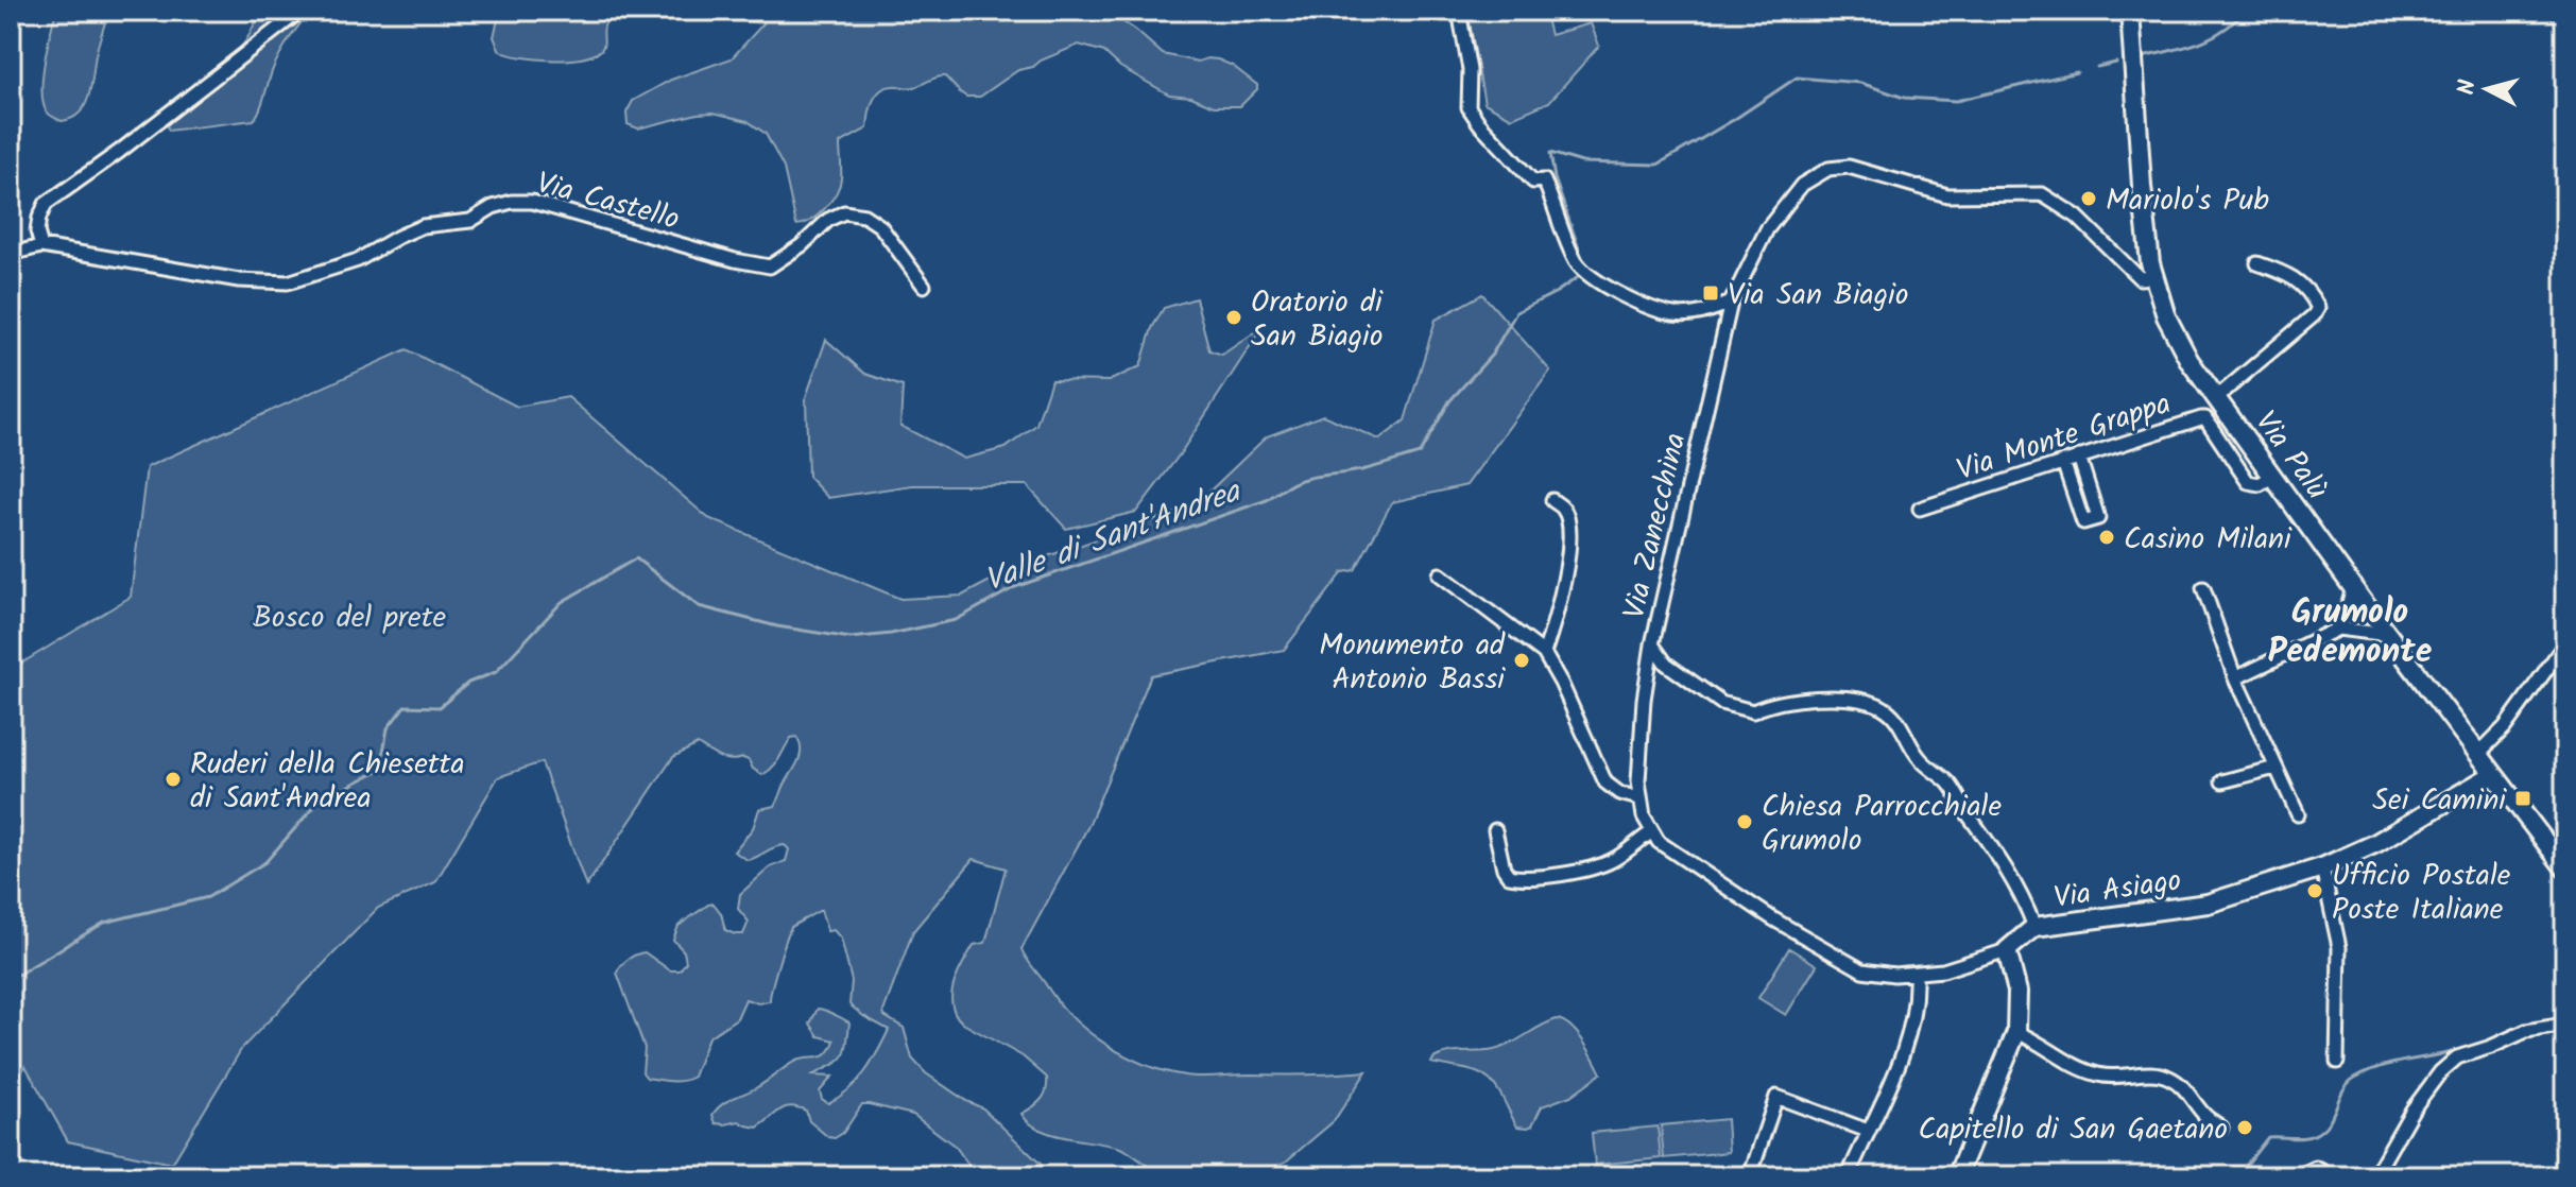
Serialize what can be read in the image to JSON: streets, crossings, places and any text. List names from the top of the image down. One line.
{"streets":{"main road":["Via Palù","Via Asiago"],"street":["Via Castello","Via Monte Grappa","Via Zanecchina"]},"crossings":[["Via Monte Grappa","Via Palù"],["Via Palù","Via Asiago"],["Via Zanecchina","Via Asiago"]],"districts":["Grumolo Pedemonte"],"water":["Valle di Sant'Andrea"],"parks":["Bosco del prete"],"places":{"other":["Mariolo's Pub","Oratorio di San Biagio","Casino Milani","Monumento ad Antonio Bassi","Ruderi della Chiesetta di Sant'Andrea","Chiesa Parrocchiale Grumolo","Ufficio Postale Poste Italiane","Capitello di San Gaetano"],"transit":["Via San Biagio","Sei Camini"]},"north":"left"}
